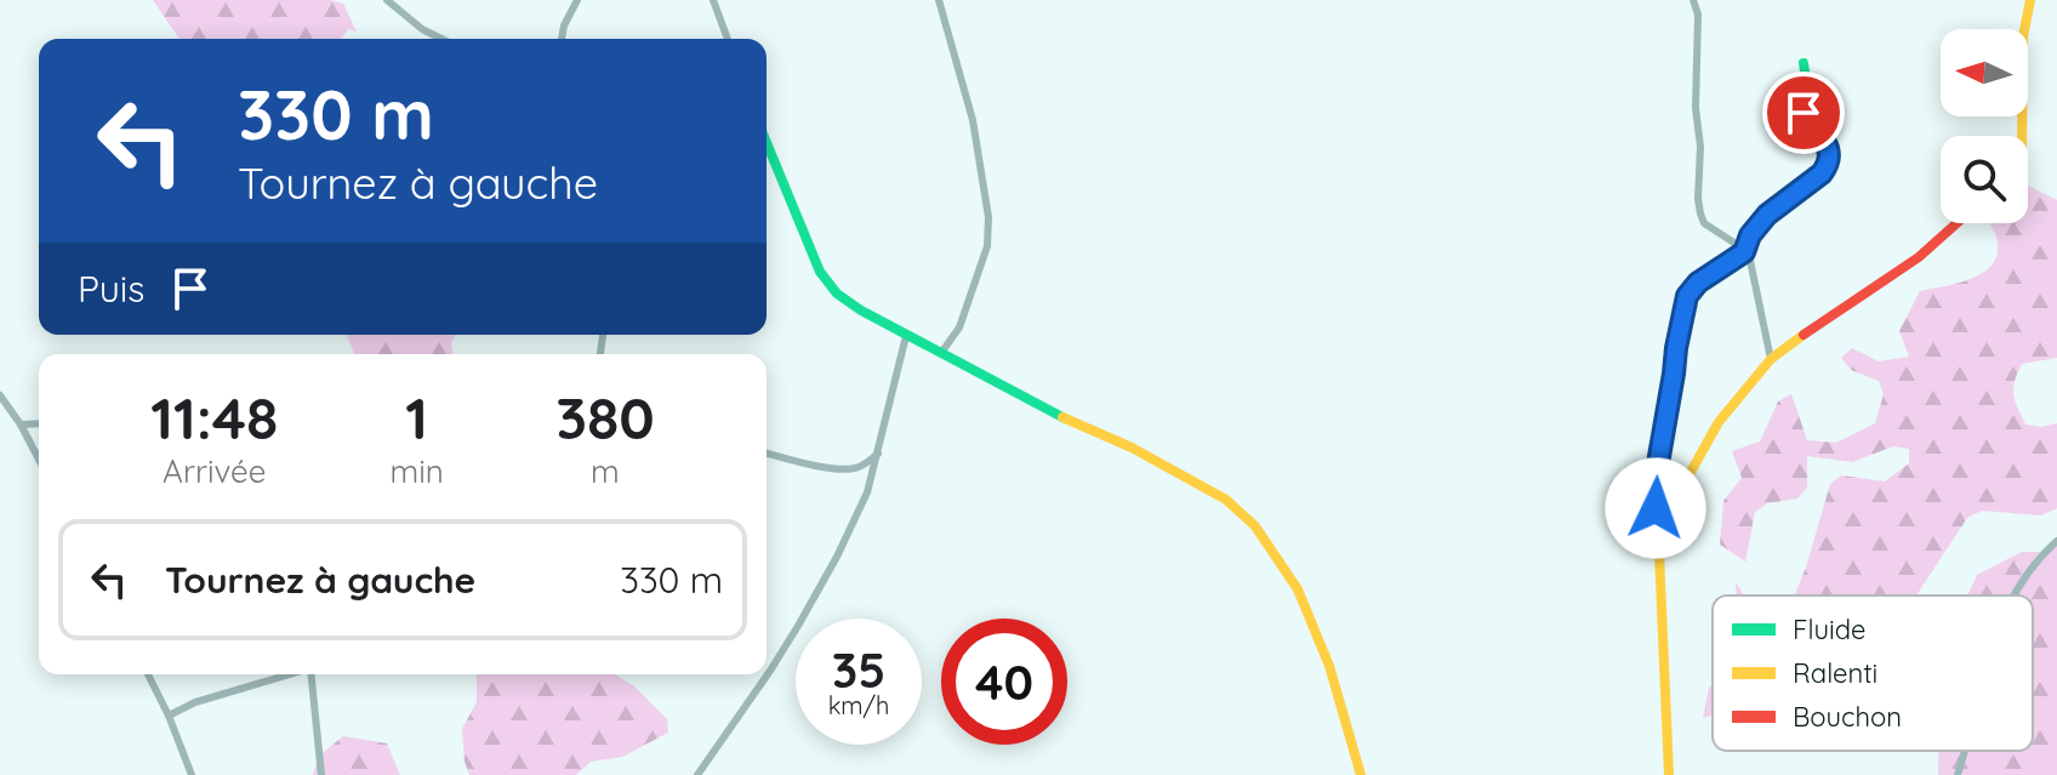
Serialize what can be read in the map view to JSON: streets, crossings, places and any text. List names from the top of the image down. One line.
{"legend":["Fluide","Ralenti","Bouchon"],"north":"left","page":{"turn":["330 m","Tournez à gauche"],"then":"Puis","eta":["11:48","Arrivée","1","min","380","m"],"list":[{"name":"Tournez à gauche","value":"330 m"}],"speed":"35 km/h","limit":"40"}}
